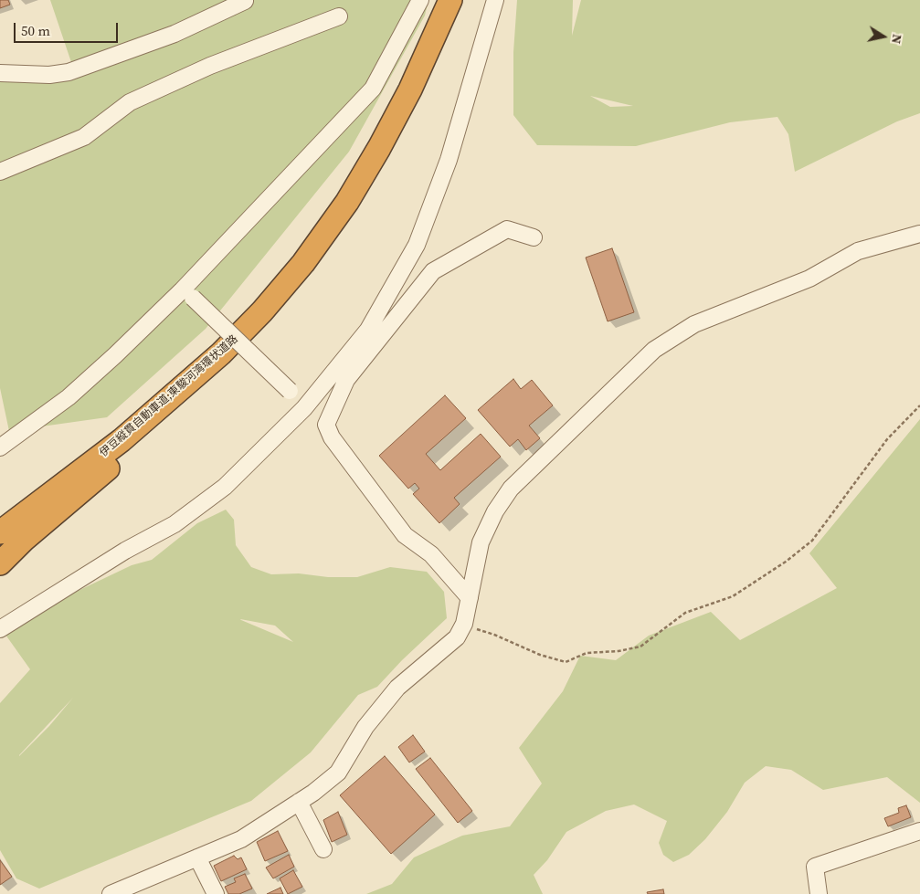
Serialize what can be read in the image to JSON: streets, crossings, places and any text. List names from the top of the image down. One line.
{"streets":{"highway":["伊豆縦貫自動車道;東駿河湾環状道路"]},"scale_bar":"50 m","north":"right"}
